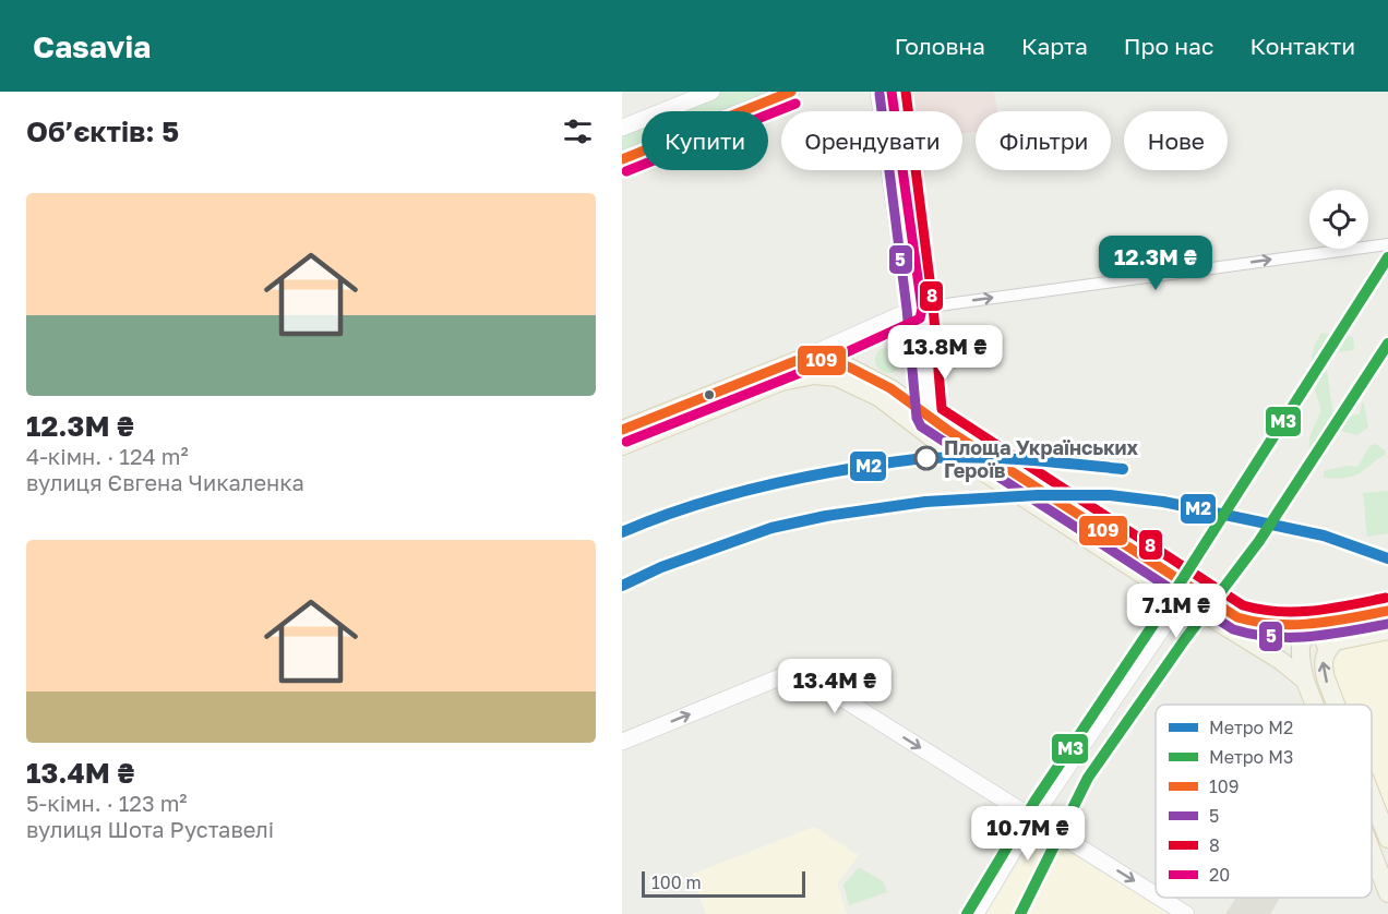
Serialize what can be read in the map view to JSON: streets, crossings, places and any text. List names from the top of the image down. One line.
{"places":["Площа Українських Героїв"],"lines":["transit line 109","transit line 8","transit line 20","transit line 5","metro line M3","metro line M2"],"legend":["Метро M2","Метро M3","109","5","8","20"],"scale_bar":"100 m","page":{"header":"Casavia","nav":["Головна","Карта","Про нас","Контакти"],"heading":"Об’єктів: 5","chip":["Купити","Орендувати","Фільтри","Нове"],"list":[{"name":"12.3M ₴","note":"4-кімн. · 124 m² · вулиця Євгена Чикаленка"},{"name":"13.4M ₴","note":"5-кімн. · 123 m² · вулиця Шота Руставелі"}],"price":["12.3M ₴","13.8M ₴","7.1M ₴","13.4M ₴","10.7M ₴"],"scale":"100 m"}}
